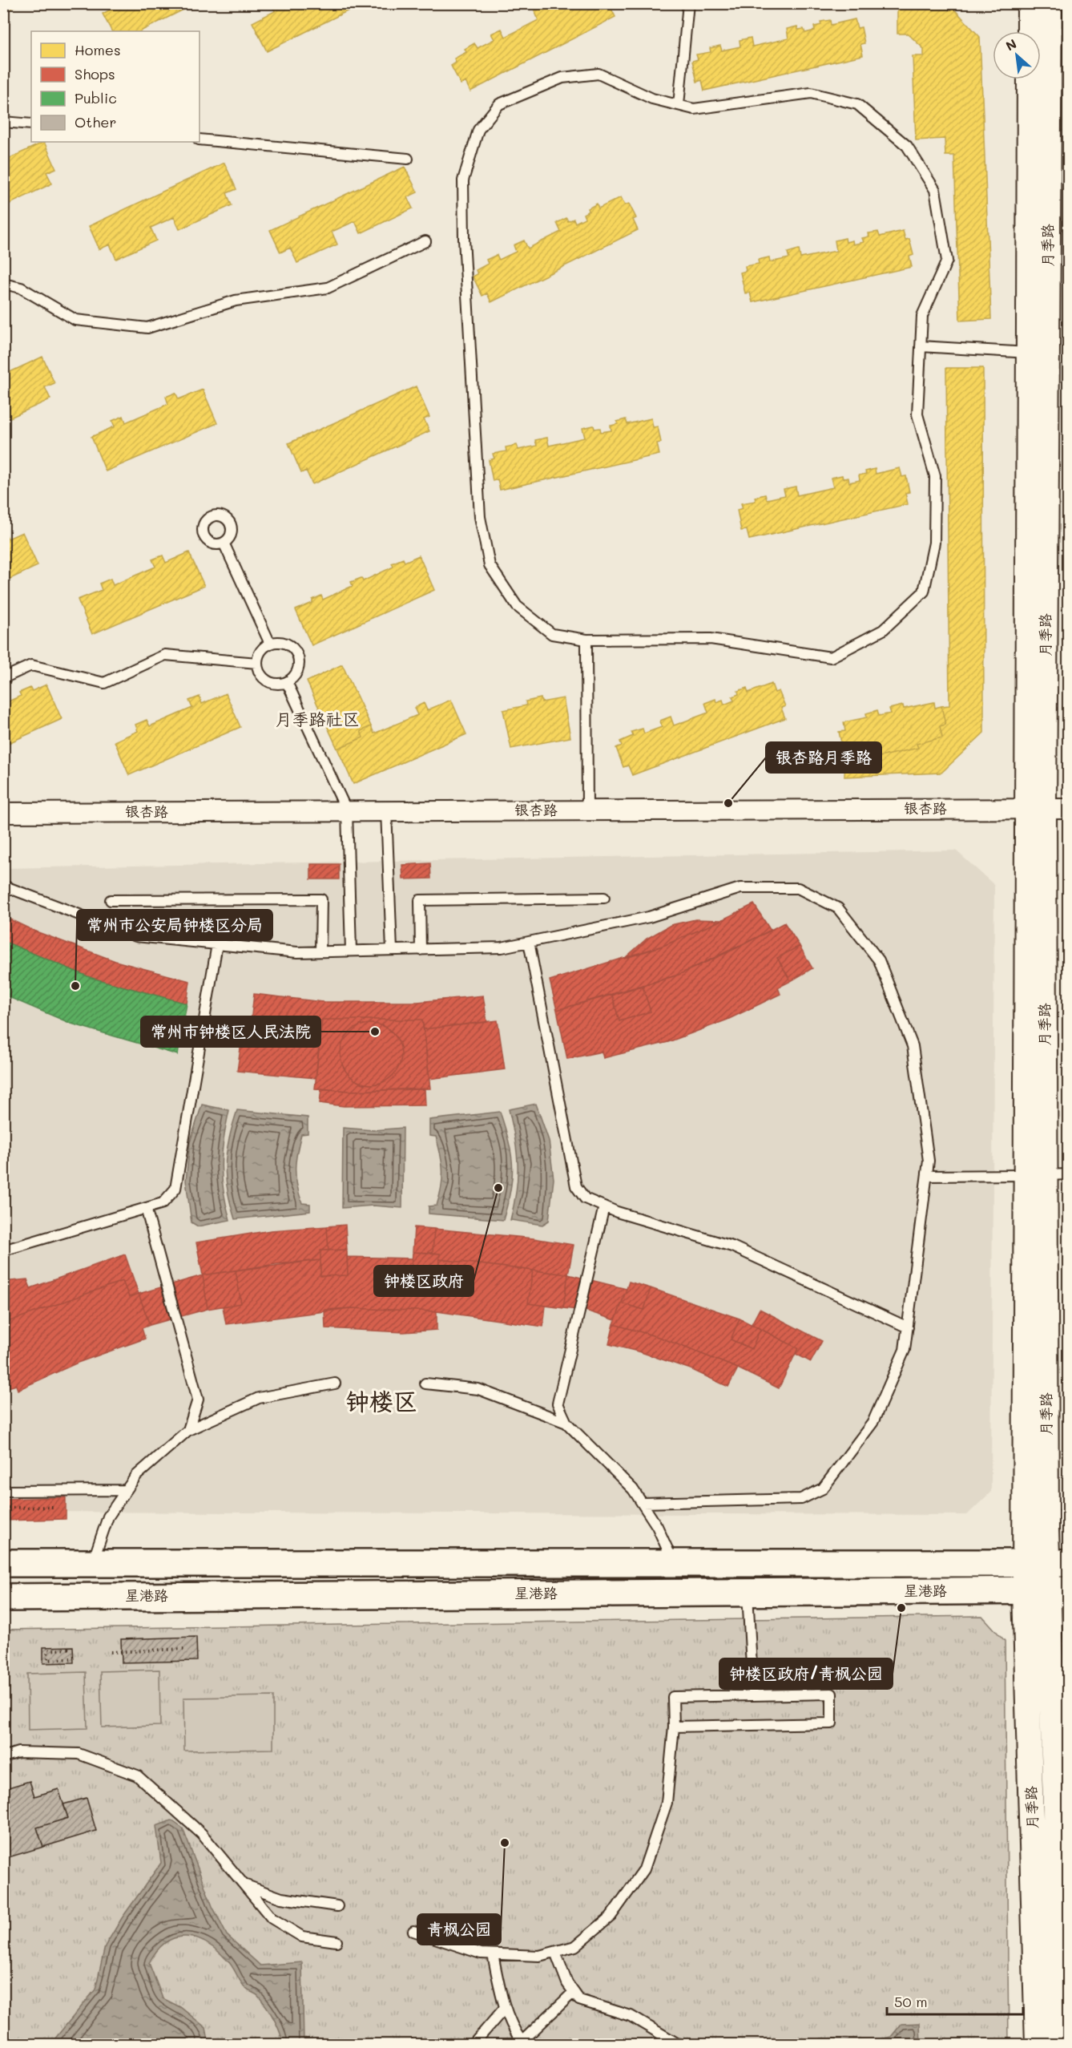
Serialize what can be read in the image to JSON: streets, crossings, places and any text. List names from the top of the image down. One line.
{"streets":{"main road":["星港路"],"street":["月季路","银杏路"]},"crossings":[["月季路","银杏路"],["月季路","星港路"]],"districts":["月季路社区","钟楼区"],"places":["银杏路月季路","常州市公安局钟楼区分局","常州市钟楼区人民法院","钟楼区政府","钟楼区政府/青枫公园","青枫公园"],"legend":["Homes","Shops","Public","Other"],"scale_bar":"50 m","north":"top left"}
